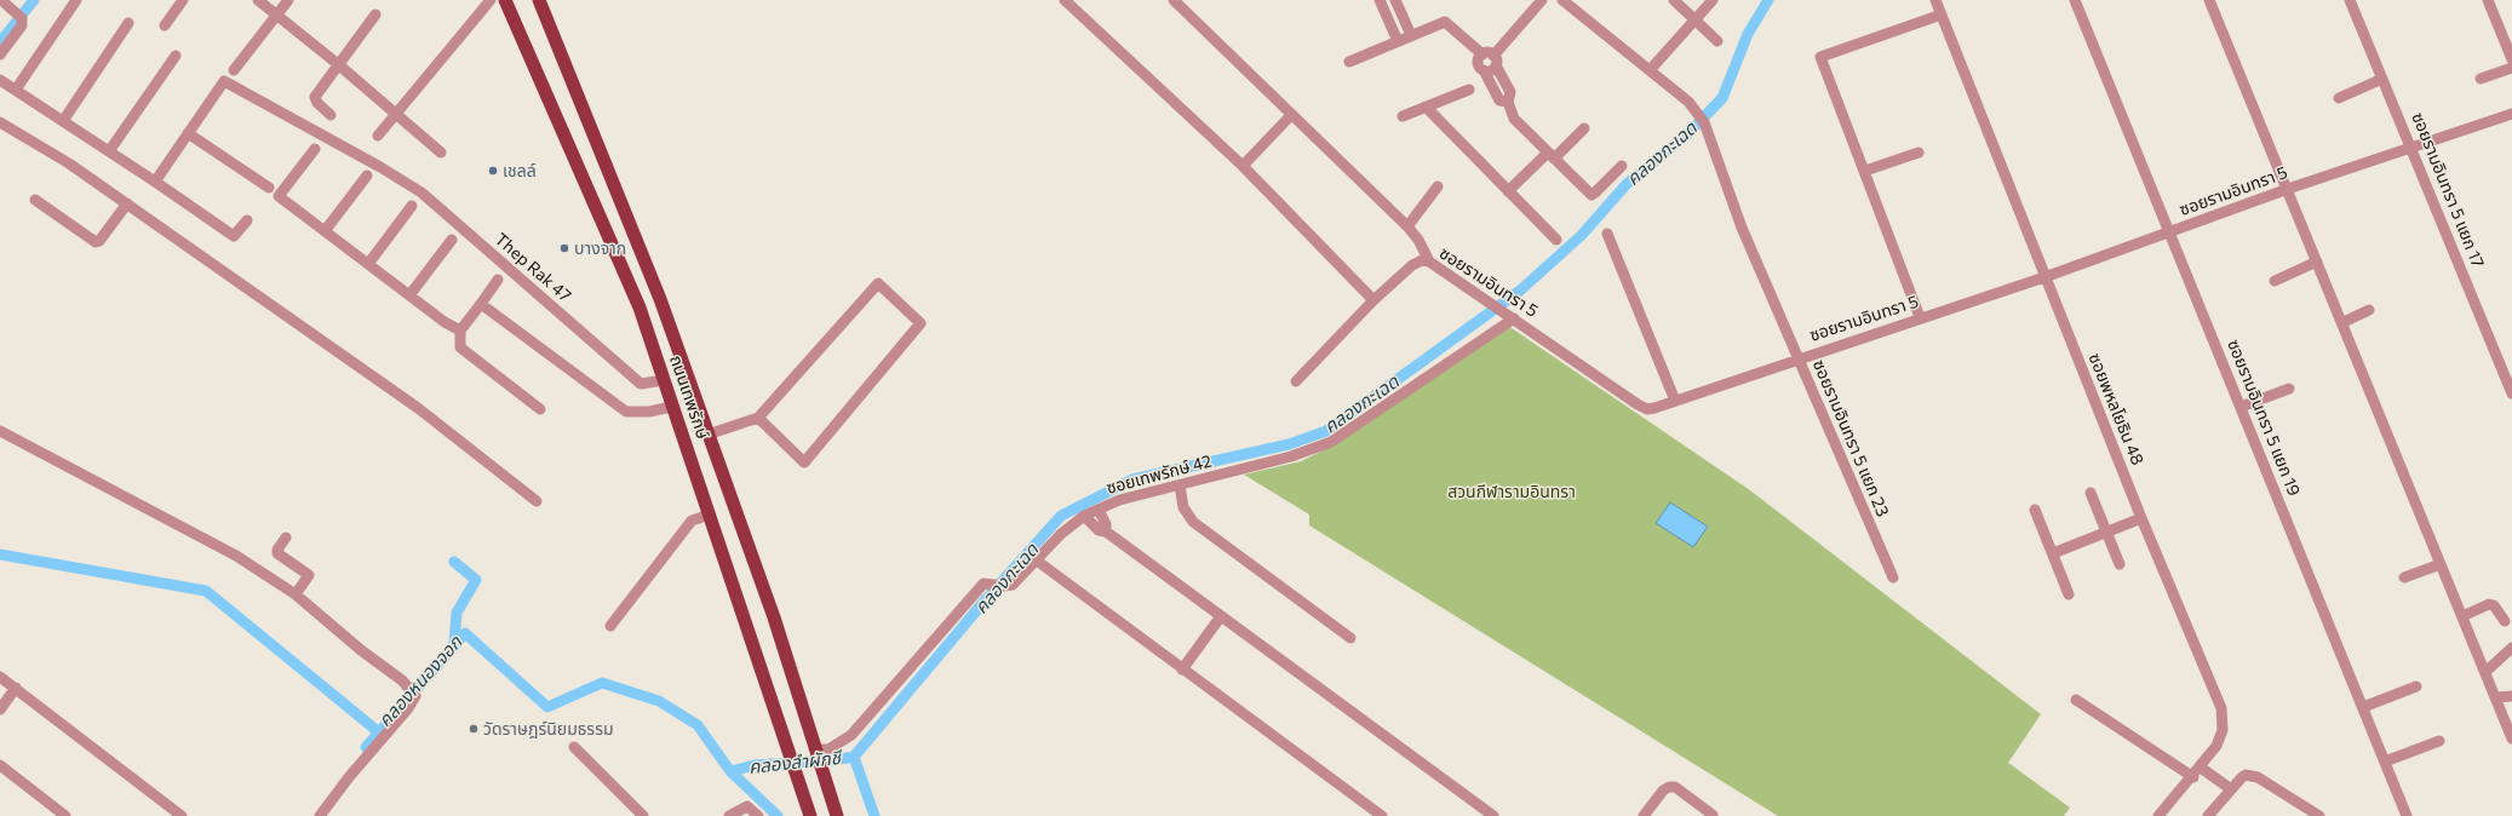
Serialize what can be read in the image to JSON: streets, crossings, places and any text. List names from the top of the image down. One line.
{"streets":{"main road":["ถนนเทพรักษ์"],"street":["ซอยรามอินทรา 5 แยก 17","ซอยรามอินทรา 5","Thep Rak 47","ซอยพหลโยธิน 48","ซอยรามอินทรา 5 แยก 19","ซอยรามอินทรา 5 แยก 23","ซอยเทพรักษ์ 42"]},"crossings":[["ซอยรามอินทรา 5 แยก 17","ซอยรามอินทรา 5"],["ซอยรามอินทรา 5","ซอยพหลโยธิน 48"],["ซอยรามอินทรา 5","ซอยรามอินทรา 5 แยก 19"],["ซอยรามอินทรา 5","ซอยรามอินทรา 5 แยก 23"],["ซอยรามอินทรา 5","ซอยเทพรักษ์ 42"],["Thep Rak 47","ถนนเทพรักษ์"],["ถนนเทพรักษ์","ซอยเทพรักษ์ 42"]],"water":["คลองกะเฉด","คลองหนองจอก","คลองลำผักชี"],"parks":["สวนกีฬารามอินทรา"],"places":["เชลล์","บางจาก","วัดราษฎร์นิยมธรรม"]}
